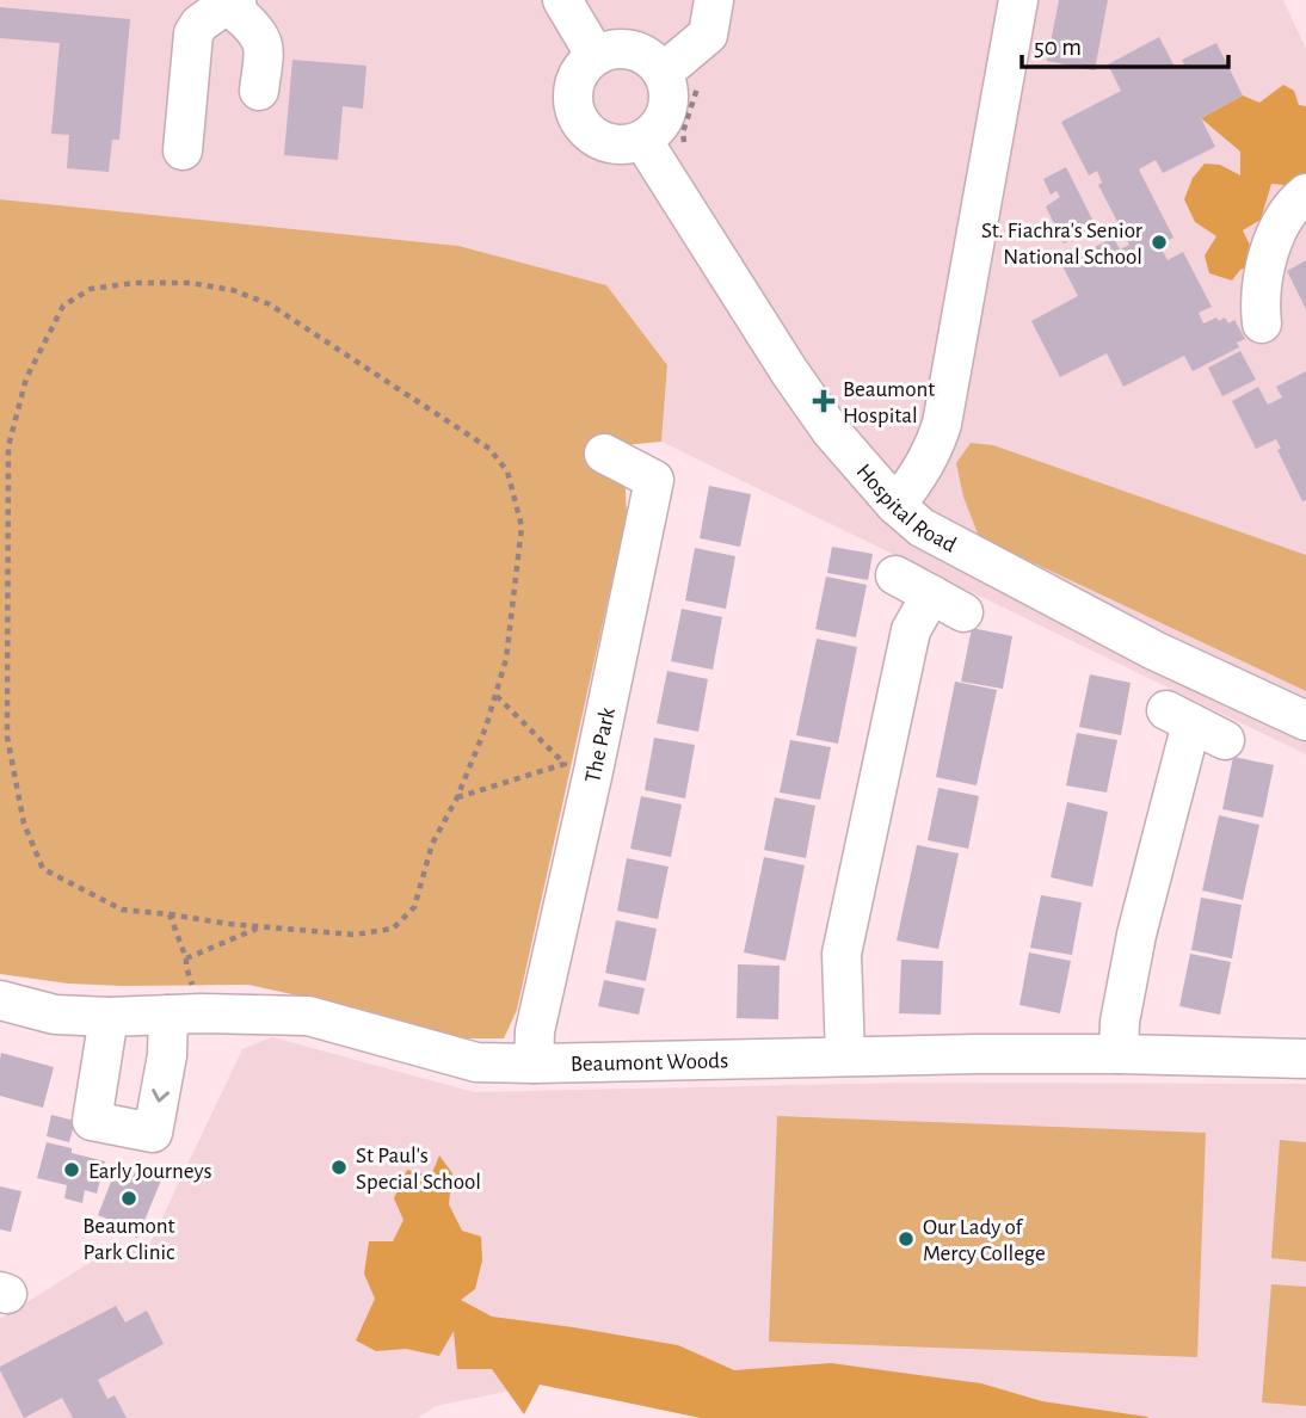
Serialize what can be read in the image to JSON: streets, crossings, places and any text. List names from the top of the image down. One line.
{"streets":{"street":["Hospital Road","The Park","Beaumont Woods"]},"crossings":[["The Park","Beaumont Woods"]],"places":{"other":["St. Fiachra's Senior National School","St Paul's Special School","Early Journeys","Beaumont Park Clinic","Our Lady of Mercy College"],"health":["Beaumont Hospital"]},"scale_bar":"50 m"}
